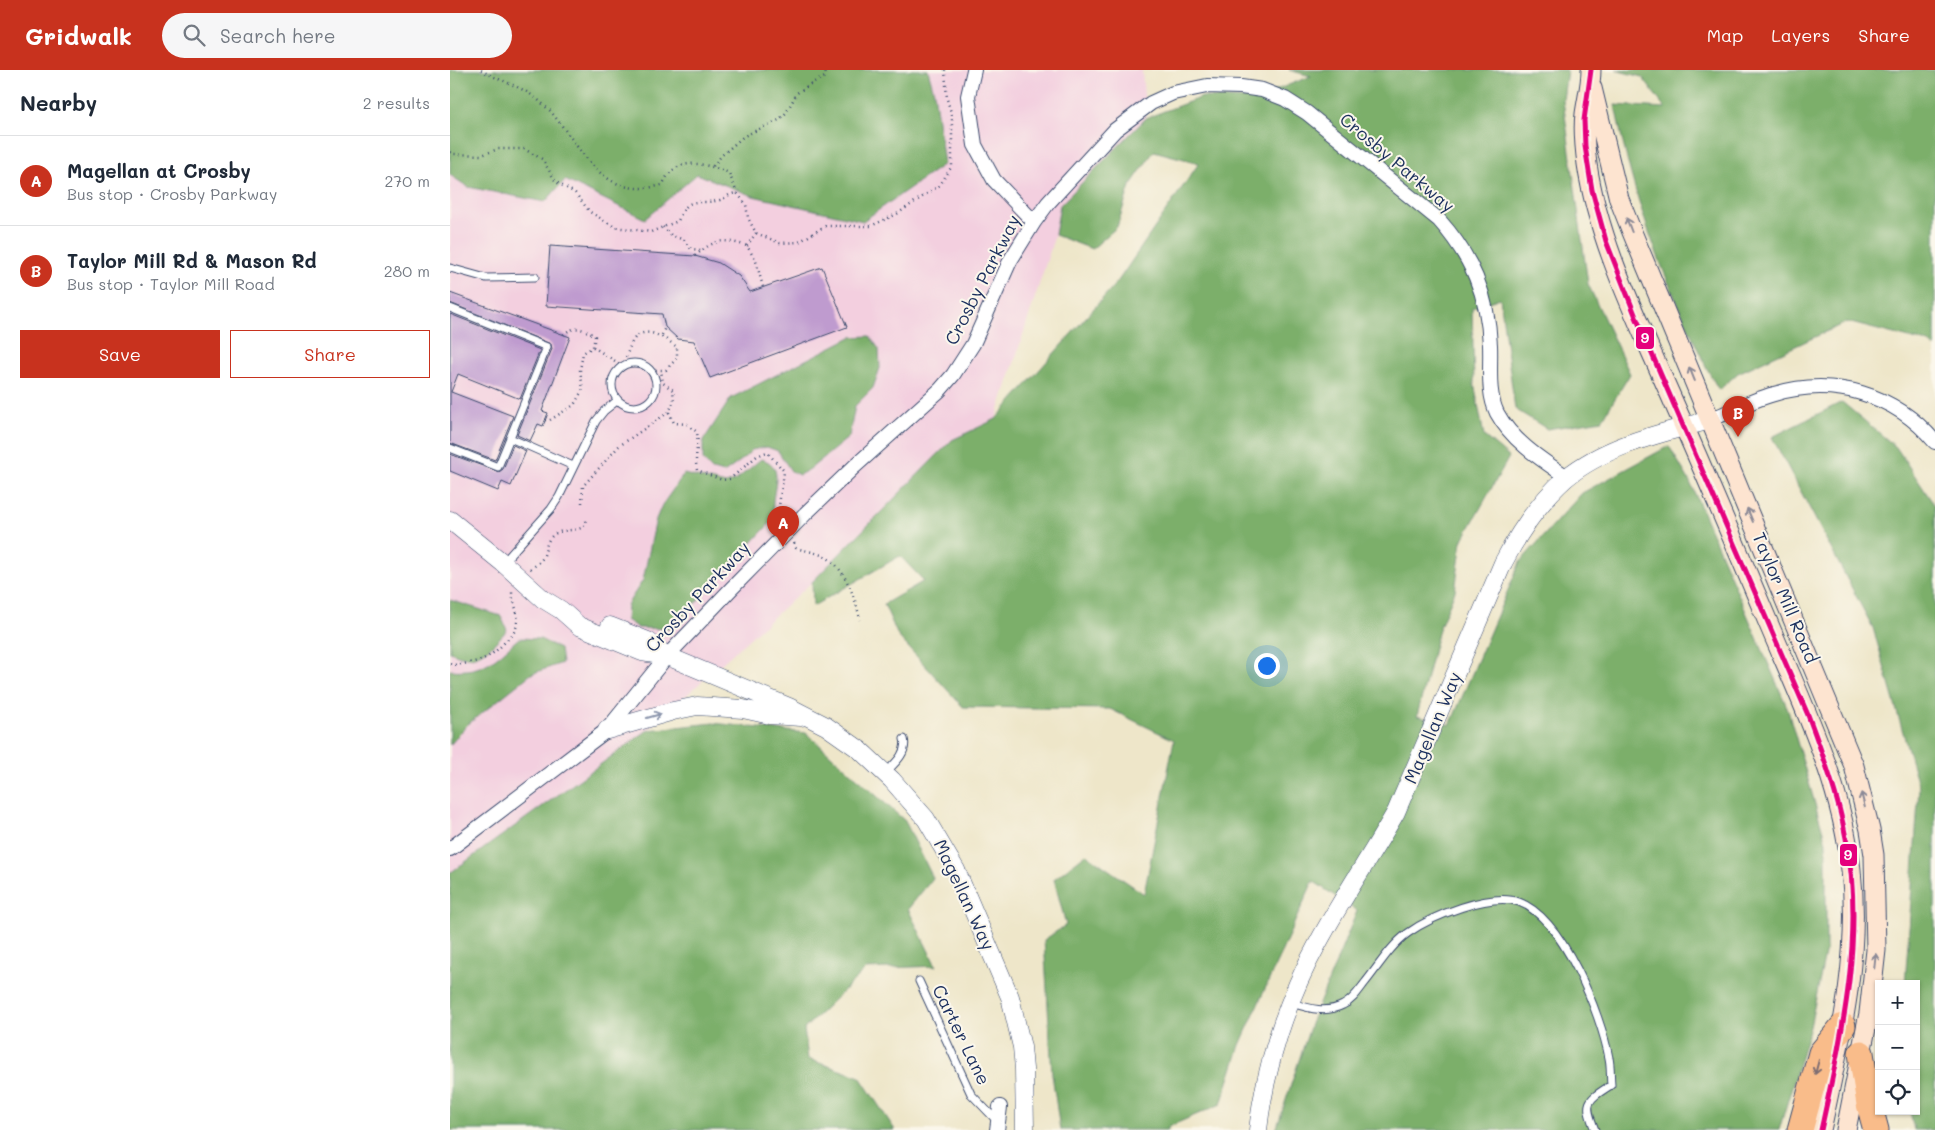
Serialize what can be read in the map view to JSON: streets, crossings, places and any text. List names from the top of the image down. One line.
{"streets":{"main road":["Taylor Mill Road"],"street":["Crosby Parkway","Magellan Way"],"lane":["Carter Lane"]},"crossings":[["Crosby Parkway","Magellan Way"],["Taylor Mill Road","Magellan Way"]],"lines":["transit line 9"],"page":{"header":"Gridwalk","search":"Search here","nav":["Map","Layers","Share"],"heading":["Nearby","2 results"],"list":[{"mark":"A","name":"Magellan at Crosby","note":"Bus stop · Crosby Parkway","value":"270 m"},{"mark":"B","name":"Taylor Mill Rd & Mason Rd","note":"Bus stop · Taylor Mill Road","value":"280 m"}],"buttons":["Save","Share"],"pins":["B","A"],"map_buttons":["+","−"]}}
